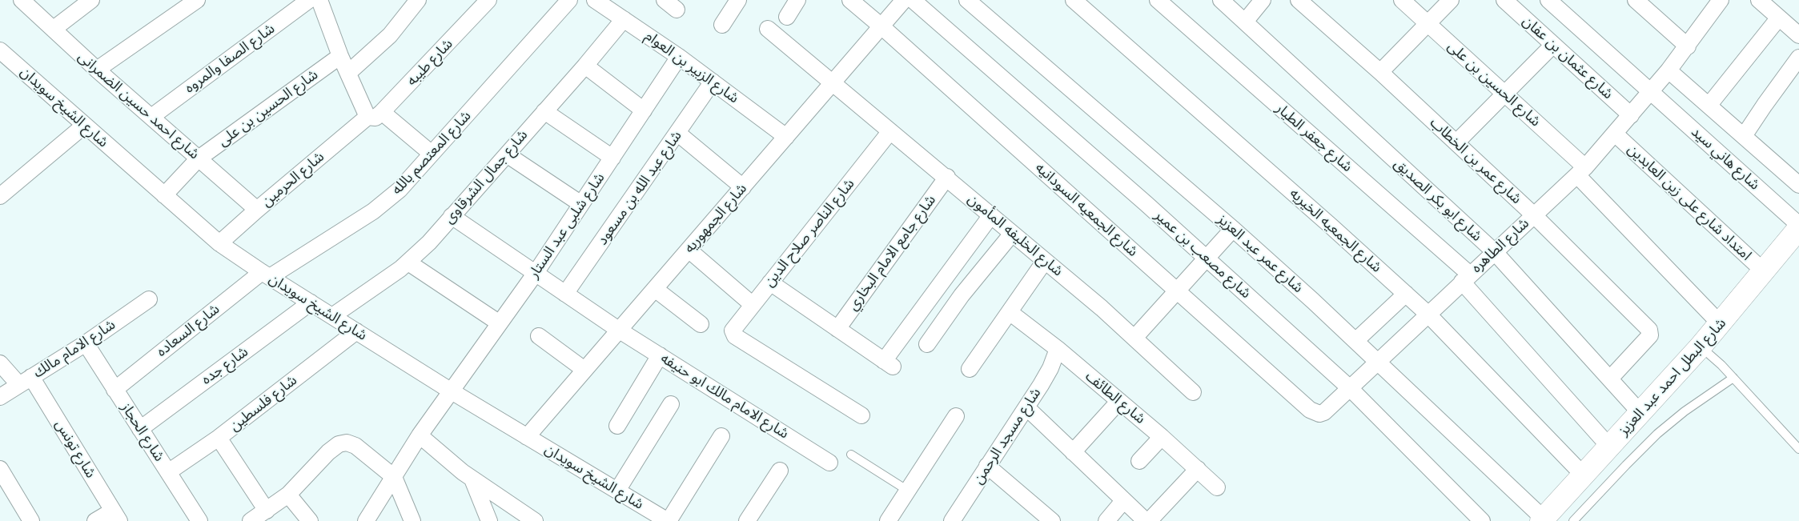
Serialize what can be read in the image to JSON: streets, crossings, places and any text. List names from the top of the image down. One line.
{"streets":{"main road":["شارع البطل احمد عبد العزيز"],"street":["شارع عثمان بن عفان","شارع الصفا والمروه","شارع طيبه","شارع الزبير بن العوام","شارع الحسين بن على","شارع احمد حسين الضمرانى","شارع الشيخ سويدان","شارع جعفر الطيار","شارع المعتصم بالله","شارع هاني سيد","شارع عمر بن الخطاب","شارع جمال الشرقاوى","شارع الحرمين","شارع عبد الله بن مسعود","شارع ابو بكر الصديق","امتداد شارع على زين العابدين","شارع الجمعيه السودانيه","شارع الجمهوريه","شارع شلبى عبد الستار","شارع الجمعيه الخيريه","شارع الناصر صلاح الدين","شارع الخليفه المأمون","شارع الطاهره","شارع جامع الامام البخاري","شارع عمر عبد العزيز","شارع مصعب بن عمير","شارع السعاده","شارع الامام مالك","شارع جده","شارع الامام مالك ابو حنيفه","شارع الطائف","شارع فلسطين","شارع الحجاز","شارع مسجد الرحمن","شارع تونس"]},"crossings":[["شارع عثمان بن عفان","شارع الطاهره"],["شارع الصفا والمروه","شارع احمد حسين الضمرانى"],["شارع طيبه","شارع الحرمين"],["شارع الزبير بن العوام","شارع جمال الشرقاوى"],["شارع الزبير بن العوام","شارع عبد الله بن مسعود"],["شارع الزبير بن العوام","شارع الجمهوريه"],["شارع الزبير بن العوام","شارع شلبى عبد الستار"],["شارع الحسين بن على","شارع احمد حسين الضمرانى"],["شارع الحسين بن على","شارع الشيخ سويدان"],["شارع الحسين بن على","شارع الطاهره"],["شارع الحسين بن على","شارع البطل احمد عبد العزيز"],["شارع احمد حسين الضمرانى","شارع الحرمين"],["شارع الشيخ سويدان","شارع المعتصم بالله"],["شارع الشيخ سويدان","شارع جمال الشرقاوى"],["شارع الشيخ سويدان","شارع الحرمين"],["شارع الشيخ سويدان","شارع الجمهوريه"],["شارع الشيخ سويدان","شارع شلبى عبد الستار"],["شارع الشيخ سويدان","شارع السعاده"],["شارع الشيخ سويدان","شارع جده"],["شارع الشيخ سويدان","شارع فلسطين"],["شارع جعفر الطيار","شارع الطاهره"],["شارع جعفر الطيار","شارع البطل احمد عبد العزيز"],["شارع المعتصم بالله","شارع السعاده"],["شارع هاني سيد","شارع الطاهره"],["شارع هاني سيد","شارع البطل احمد عبد العزيز"],["شارع عمر بن الخطاب","شارع ابو بكر الصديق"],["شارع عمر بن الخطاب","شارع الطاهره"],["شارع جمال الشرقاوى","شارع الامام مالك ابو حنيفه"],["شارع عبد الله بن مسعود","شارع الامام مالك ابو حنيفه"],["شارع ابو بكر الصديق","شارع الطاهره"],["شارع ابو بكر الصديق","شارع البطل احمد عبد العزيز"],["امتداد شارع على زين العابدين","شارع الطاهره"],["امتداد شارع على زين العابدين","شارع البطل احمد عبد العزيز"],["شارع الجمعيه السودانيه","شارع الجمهوريه"],["شارع الجمعيه السودانيه","شارع الطاهره"],["شارع الجمهوريه","شارع الخليفه المأمون"],["شارع الجمهوريه","شارع الامام مالك ابو حنيفه"],["شارع شلبى عبد الستار","شارع الامام مالك ابو حنيفه"],["شارع الجمعيه الخيريه","شارع الطاهره"],["شارع الجمعيه الخيريه","شارع البطل احمد عبد العزيز"],["شارع الناصر صلاح الدين","شارع الخليفه المأمون"],["شارع الخليفه المأمون","شارع جامع الامام البخاري"],["شارع الطاهره","شارع عمر عبد العزيز"],["شارع الطاهره","شارع مصعب بن عمير"],["شارع عمر عبد العزيز","شارع البطل احمد عبد العزيز"],["شارع السعاده","شارع الحجاز"],["شارع الامام مالك","شارع الحجاز"],["شارع الامام مالك","شارع تونس"],["شارع جده","شارع الحجاز"],["شارع الطائف","شارع مسجد الرحمن"],["شارع فلسطين","شارع الحجاز"]]}
